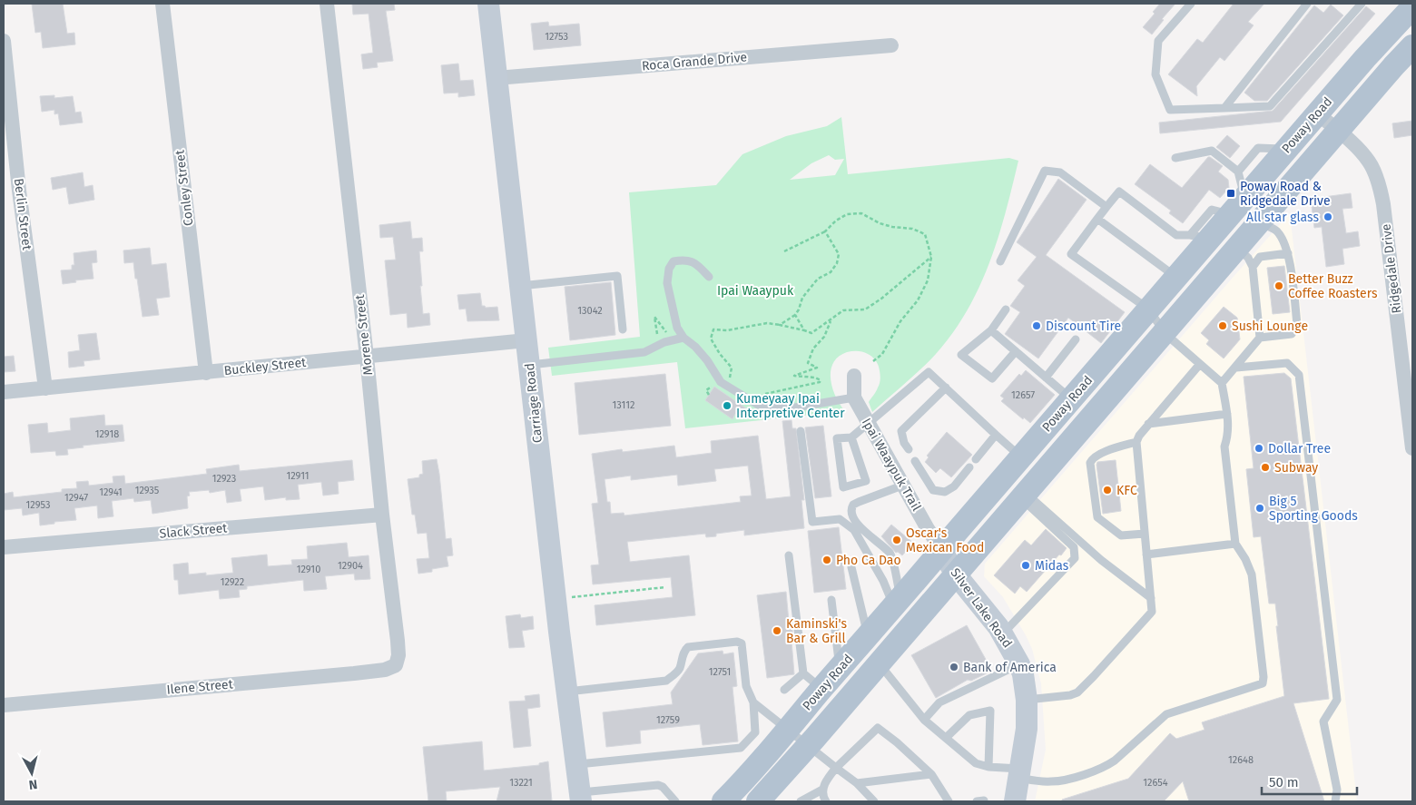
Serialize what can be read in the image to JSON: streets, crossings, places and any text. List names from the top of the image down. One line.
{"streets":{"main road":["Poway Road"],"street":["Roca Grande Drive","Conley Street","Berlin Street","Ridgedale Drive","Morene Street","Buckley Street","Carriage Road","Ipai Waaypuk Trail","Slack Street","Silver Lake Road","Ilene Street"]},"crossings":[["Roca Grande Drive","Carriage Road"],["Poway Road","Ridgedale Drive"],["Poway Road","Ipai Waaypuk Trail"],["Poway Road","Silver Lake Road"],["Conley Street","Buckley Street"],["Berlin Street","Buckley Street"],["Morene Street","Buckley Street"],["Morene Street","Slack Street"],["Morene Street","Ilene Street"],["Buckley Street","Carriage Road"],["Ipai Waaypuk Trail","Silver Lake Road"]],"parks":["Ipai Waaypuk"],"places":{"transit":["Poway Road & Ridgedale Drive"],"other":["All star glass","Better Buzz Coffee Roasters","Discount Tire","Sushi Lounge","Kumeyaay Ipai Interpretive Center","Dollar Tree","Subway","KFC","Big 5 Sporting Goods","Oscar's Mexican Food","Pho Ca Dao","Midas","Kaminski's Bar & Grill","Bank of America"]},"house_numbers":["12753","13042","12657","13112","12918","12911","12923","12935","12941","12947","12953","12904","12910","12922","12751","12759","12648","13221","12654"],"scale_bar":"50 m","north":"bottom"}
